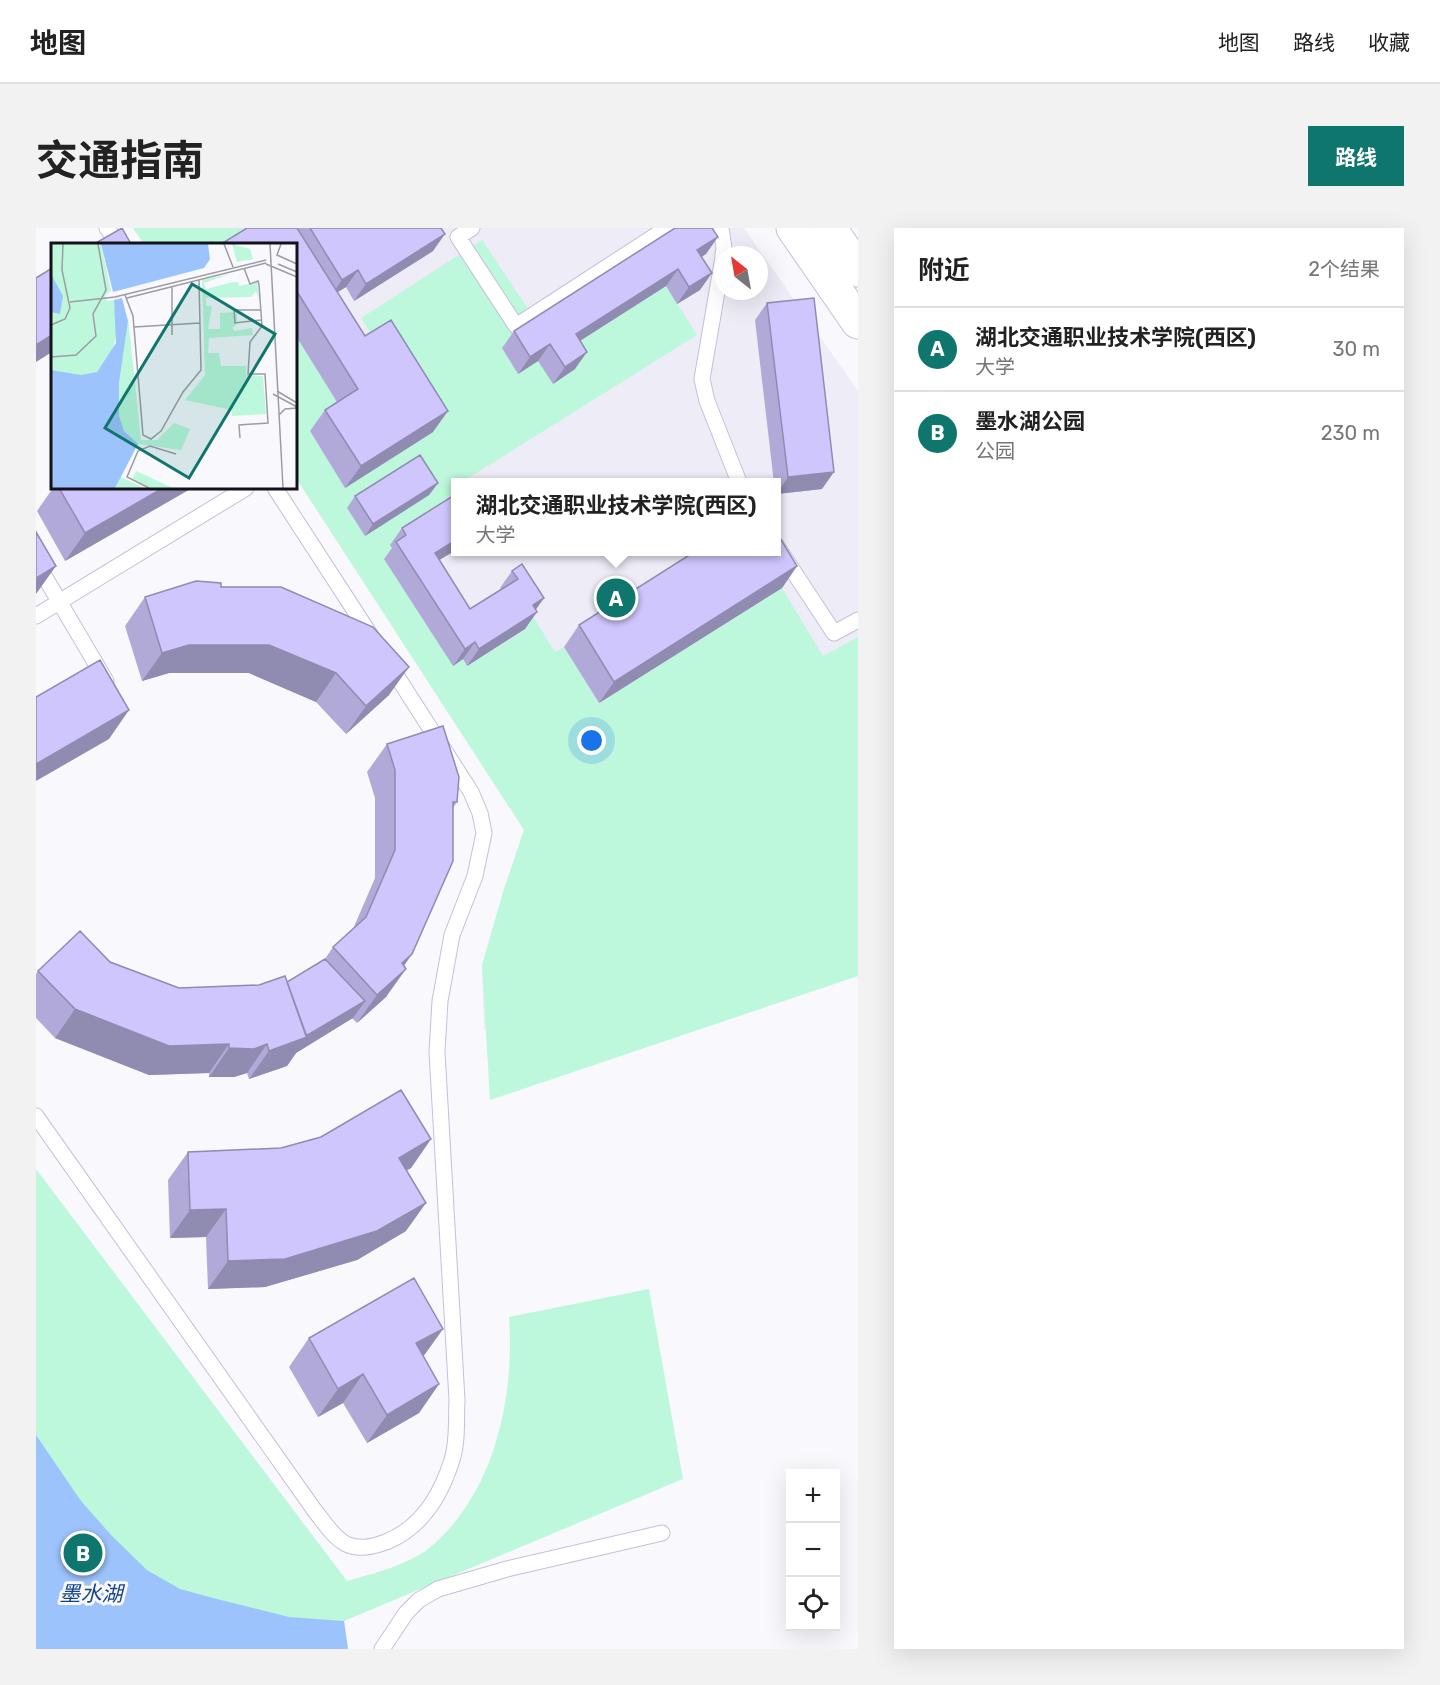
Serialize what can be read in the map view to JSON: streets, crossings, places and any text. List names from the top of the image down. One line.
{"water":["墨水湖"],"north":"top left","page":{"header":"地图","nav":["地图","路线","收藏"],"title":"交通指南","buttons":"路线","heading":["附近","2个结果"],"list":[{"mark":"A","name":"湖北交通职业技术学院(西区)","note":"大学","value":"30 m"},{"mark":"B","name":"墨水湖公园","note":"公园","value":"230 m"}],"popup":["湖北交通职业技术学院(西区)","大学"],"pins":["A","B"],"map_buttons":["+","−"]}}
